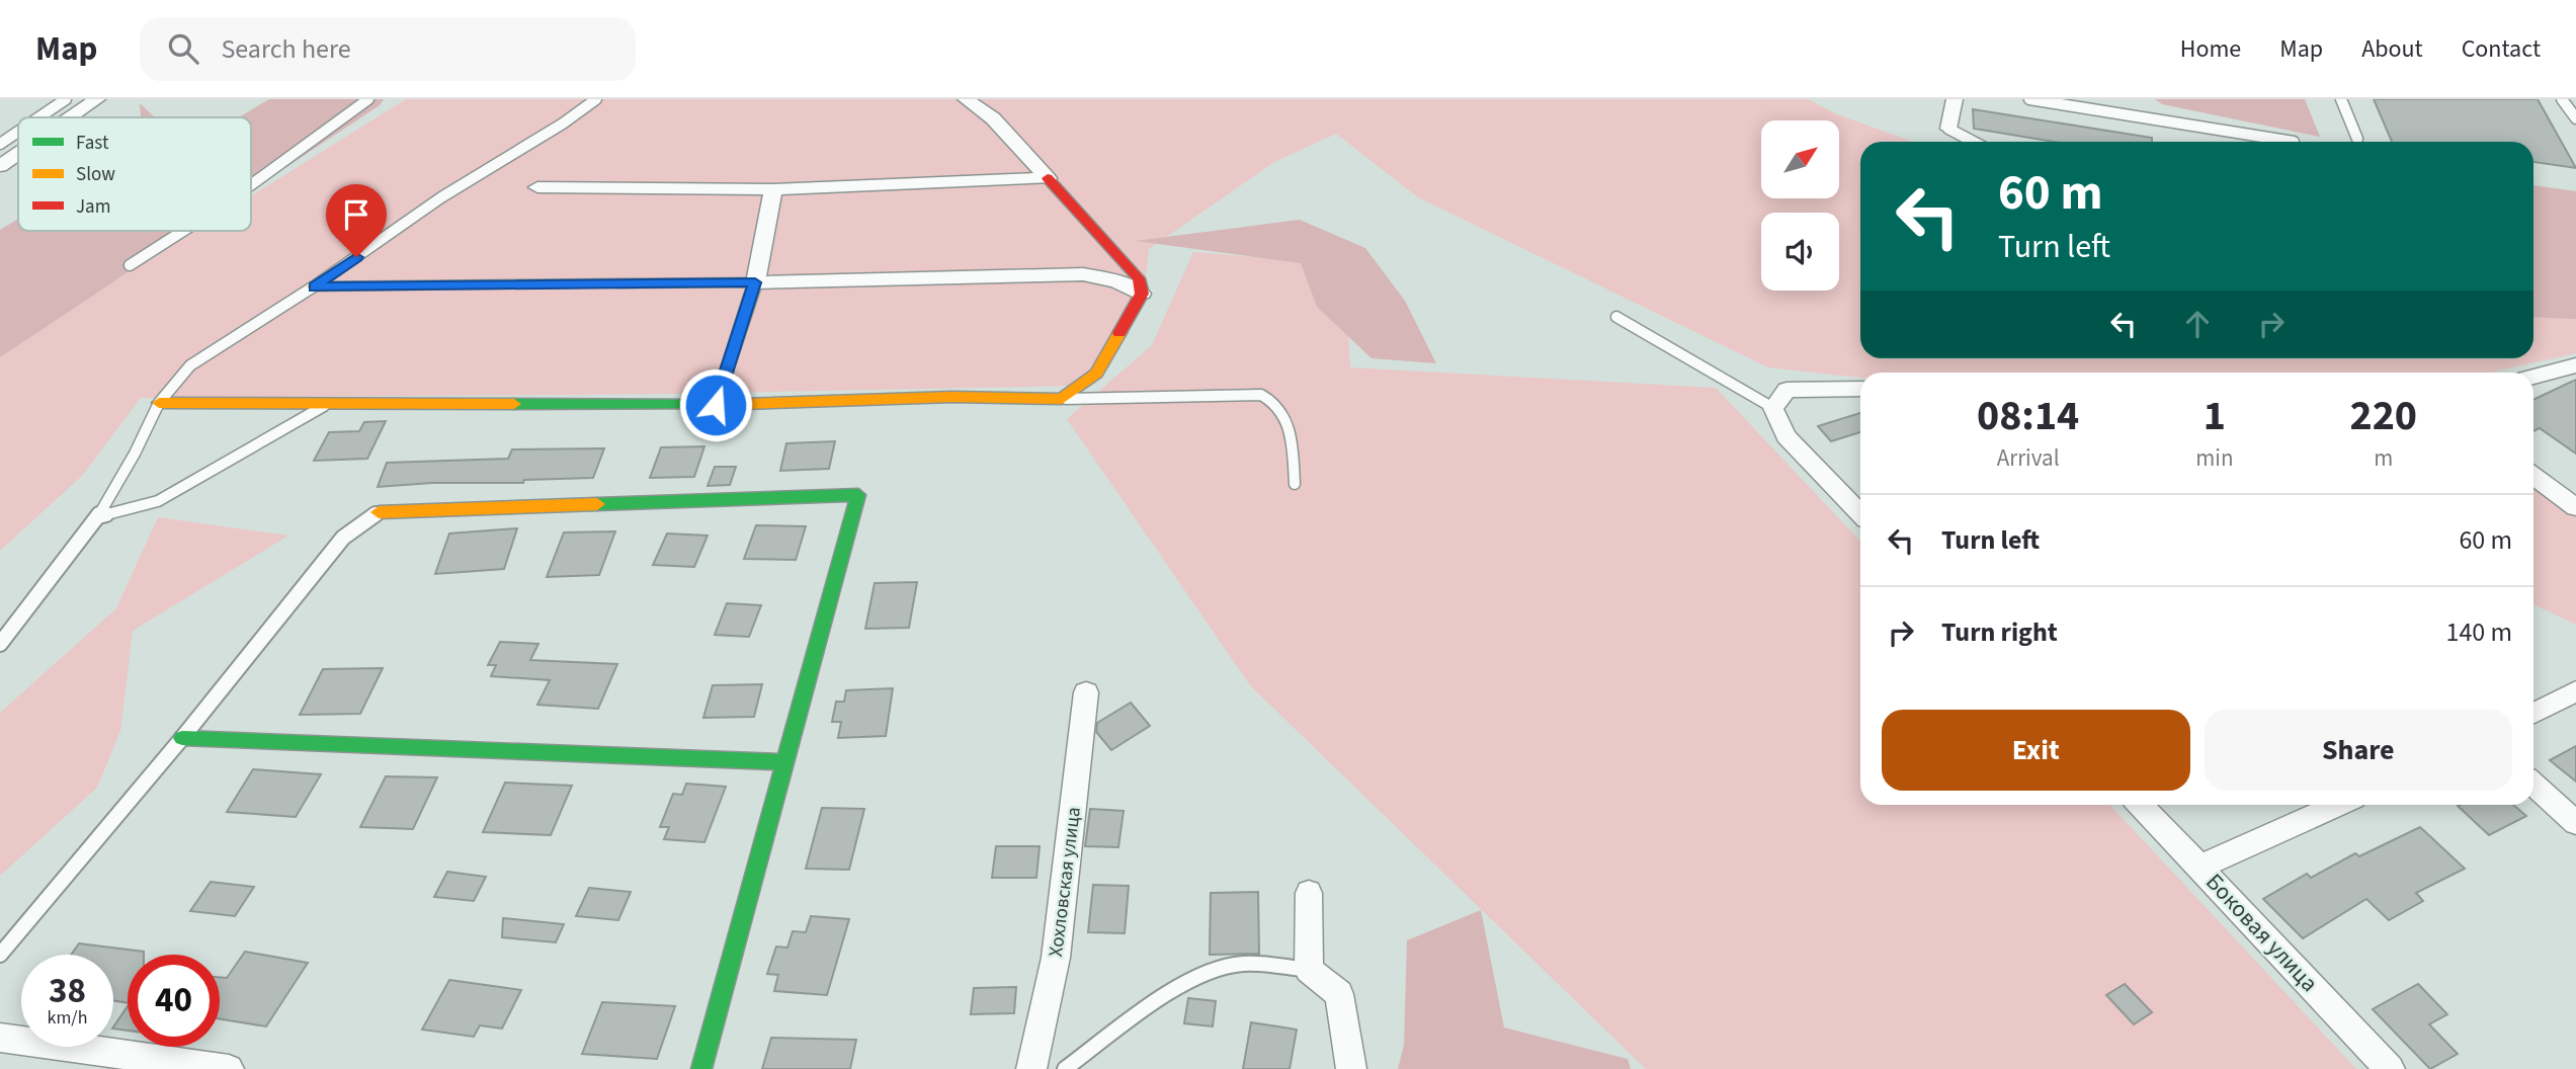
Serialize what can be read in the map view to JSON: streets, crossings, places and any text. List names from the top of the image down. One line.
{"streets":{"street":["Хохловская улица","Боковая улица"]},"legend":["Fast","Slow","Jam"],"north":"top right","page":{"header":"Map","search":"Search here","nav":["Home","Map","About","Contact"],"turn":["60 m","Turn left"],"eta":["08:14","Arrival","1","min","220","m"],"list":[{"name":"Turn left","value":"60 m"},{"name":"Turn right","value":"140 m"}],"buttons":["Exit","Share"],"speed":"38 km/h","limit":"40"}}
